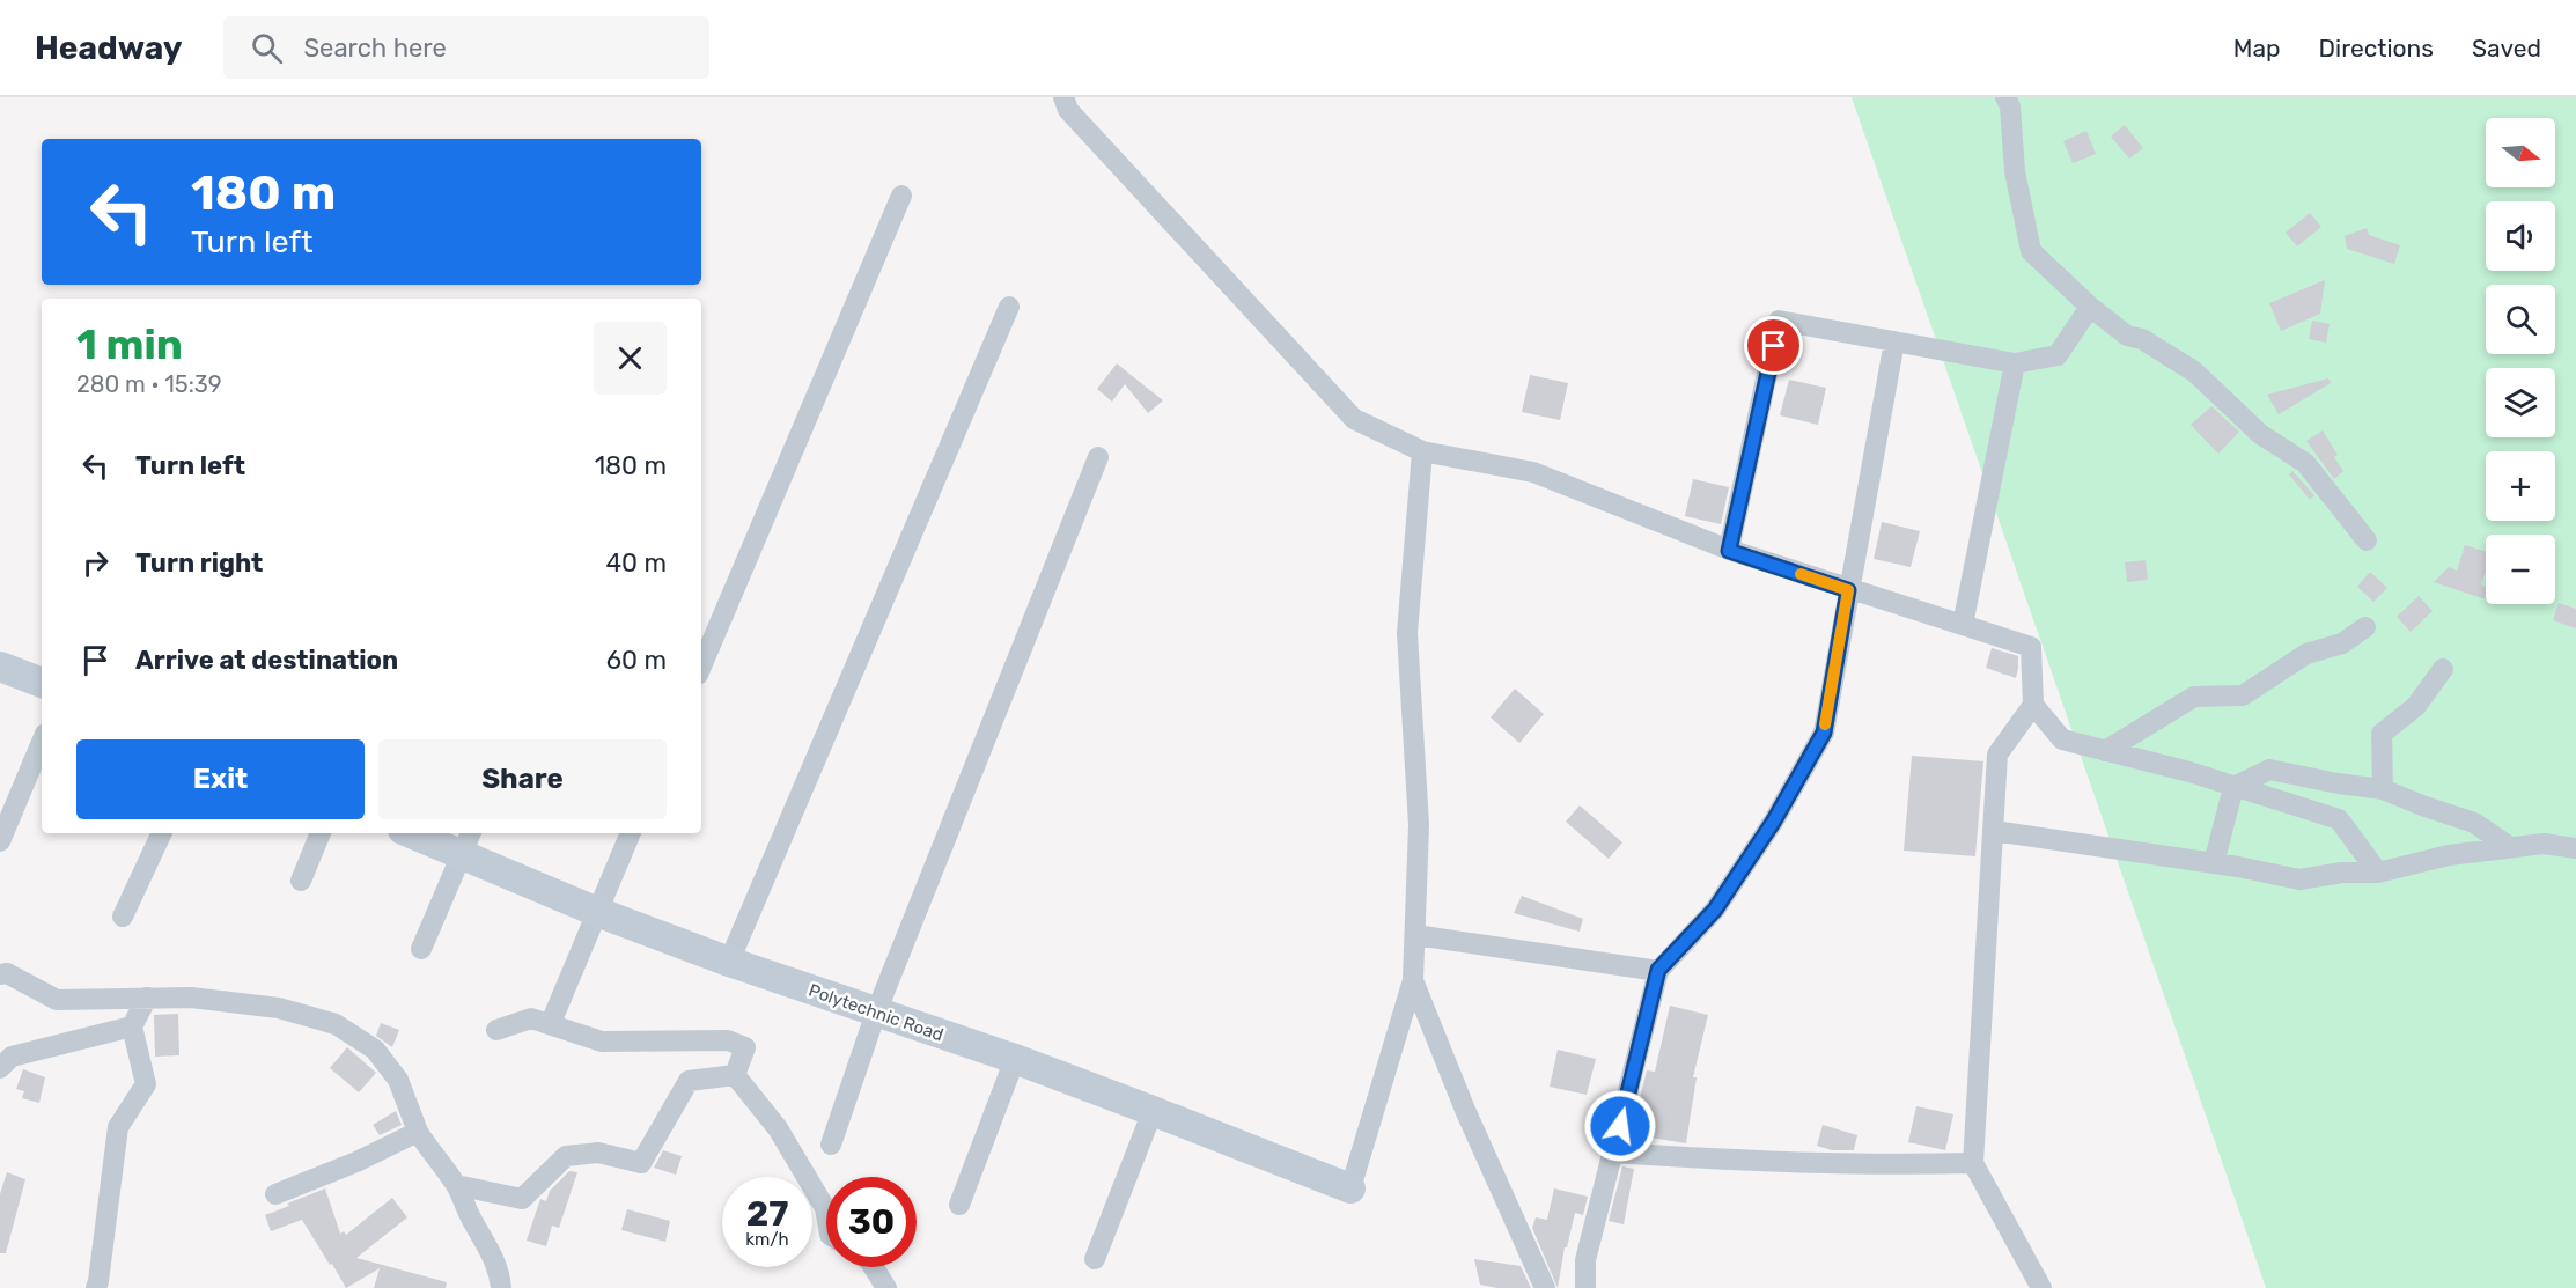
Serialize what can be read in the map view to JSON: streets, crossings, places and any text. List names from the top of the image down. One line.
{"streets":{"street":["Polytechnic Road"]},"north":"right","page":{"header":"Headway","search":"Search here","nav":["Map","Directions","Saved"],"map_buttons":["+","−"],"turn":["180 m","Turn left"],"heading":["1 min","280 m · 15:39"],"list":[{"name":"Turn left","value":"180 m"},{"name":"Turn right","value":"40 m"},{"name":"Arrive at destination","value":"60 m"}],"buttons":["Exit","Share"],"speed":"27 km/h","limit":"30"}}
